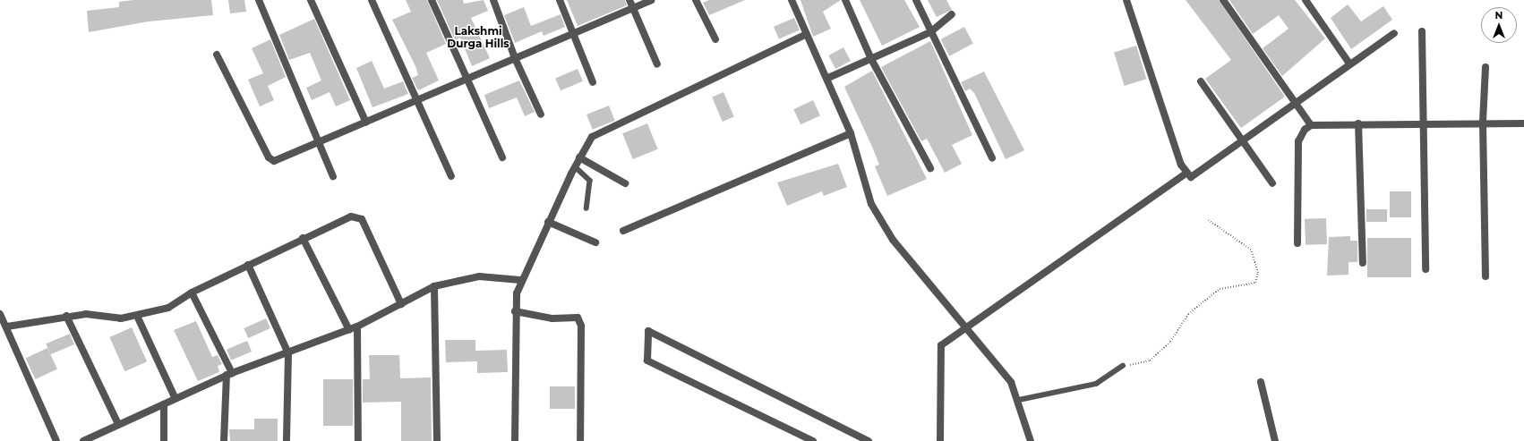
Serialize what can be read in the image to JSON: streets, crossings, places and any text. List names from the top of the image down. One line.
{"districts":["Lakshmi Durga Hills"],"north":"top"}
